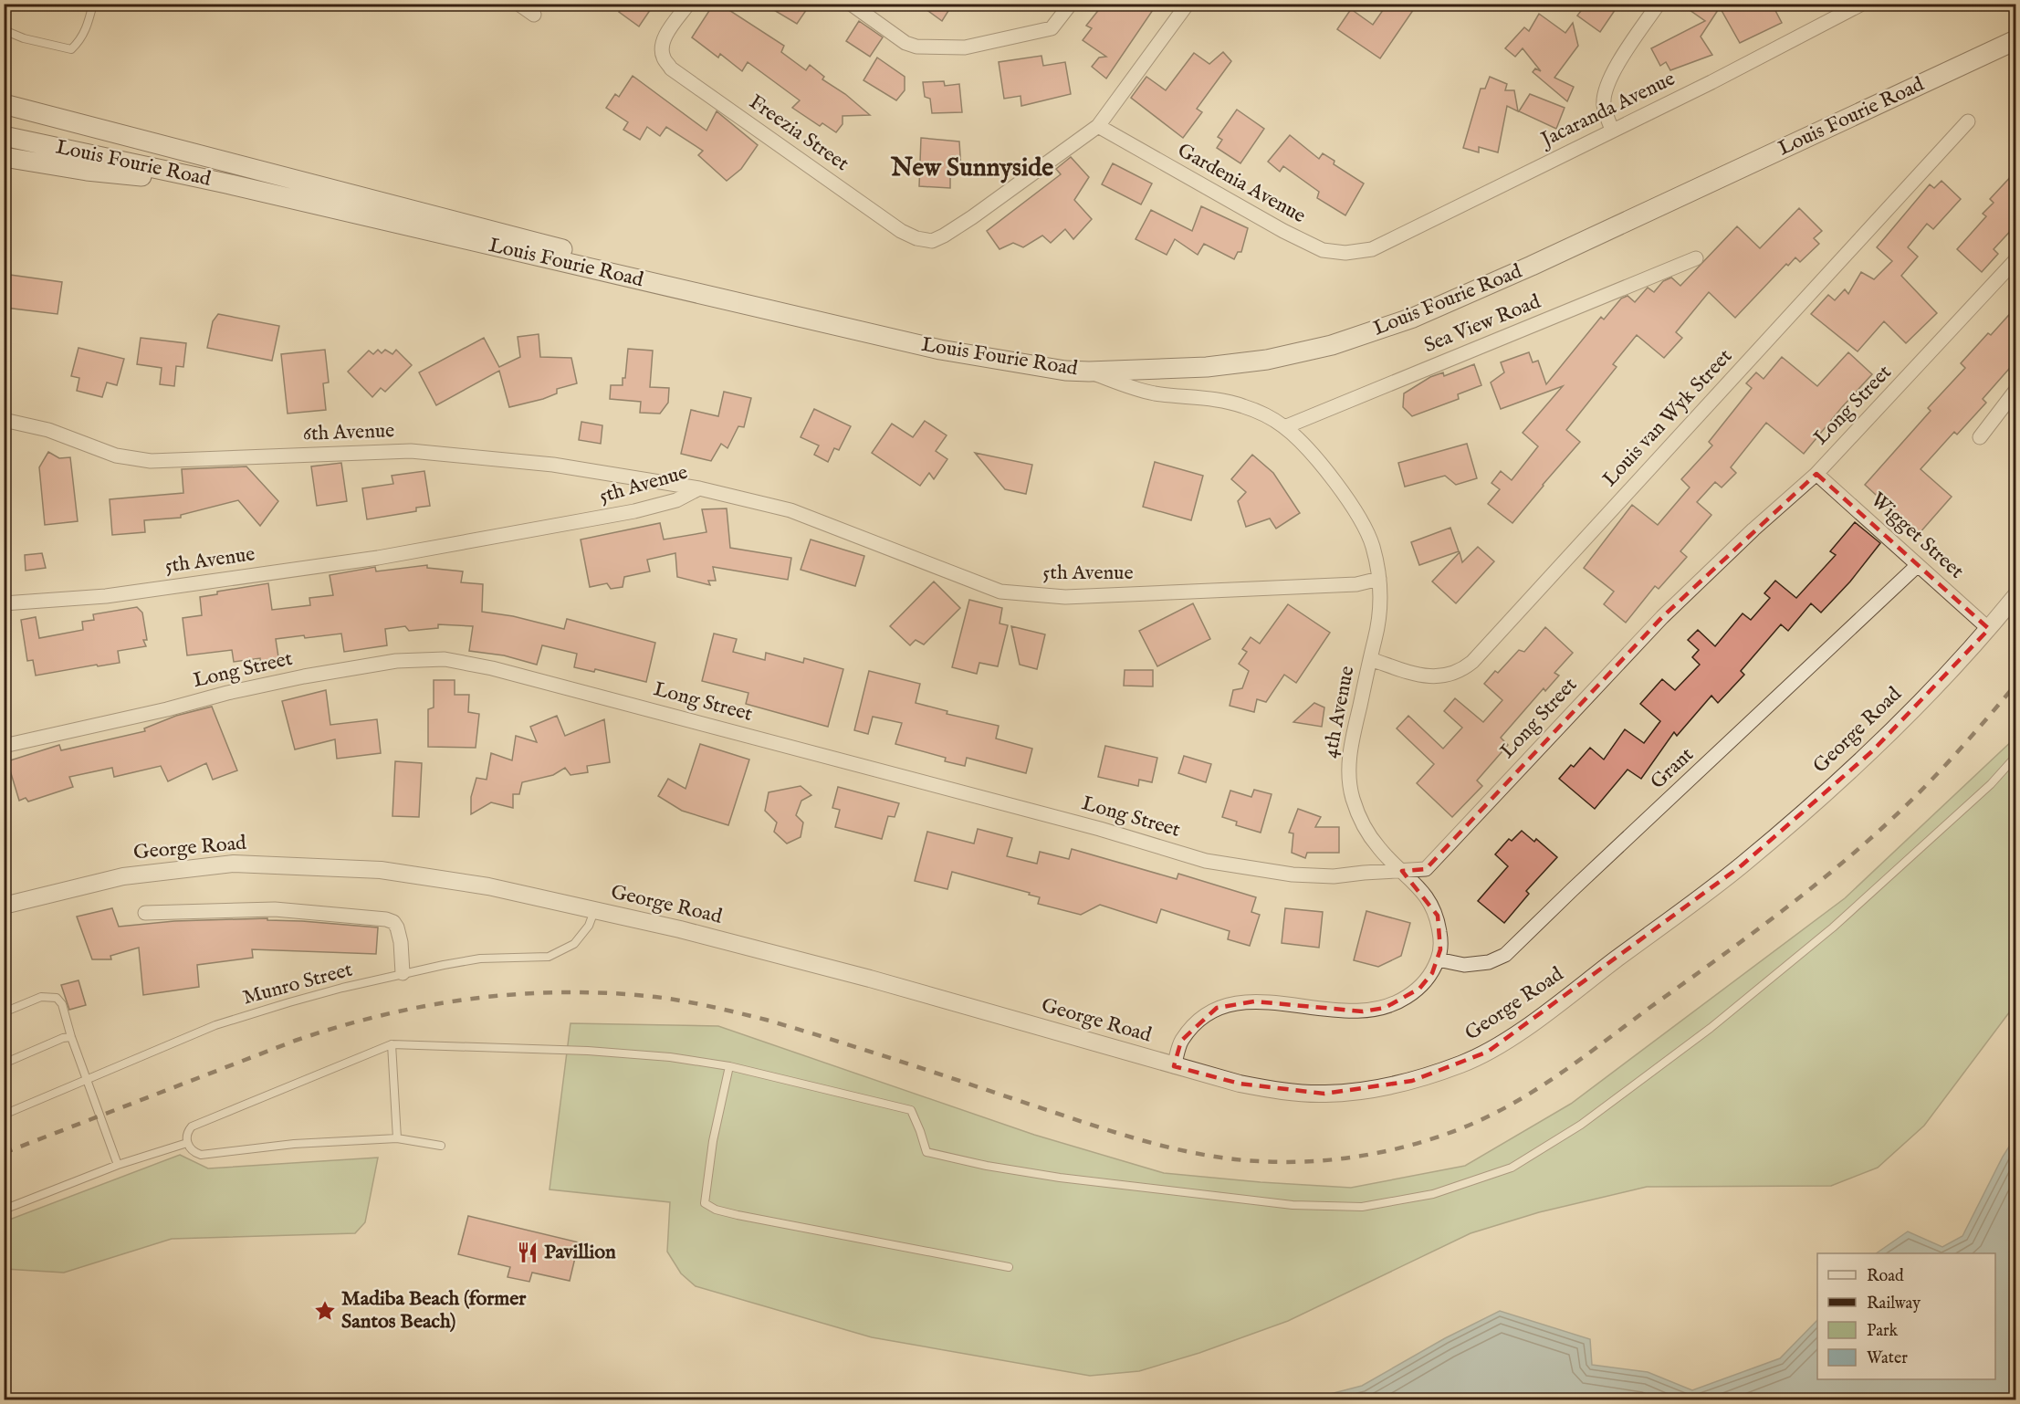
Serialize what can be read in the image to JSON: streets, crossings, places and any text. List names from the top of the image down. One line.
{"streets":{"main road":["Louis Fourie Road"],"street":["Jacaranda Avenue","Freezia Street","Gardenia Avenue","Sea View Road","Long Street","Louis van Wyk Street","6th Avenue","5th Avenue","Wigget Street","4th Avenue","George Road","Grant"],"lane":["Munro Street"]},"crossings":[["Jacaranda Avenue","Gardenia Avenue"],["Louis Fourie Road","4th Avenue"],["Freezia Street","Gardenia Avenue"],["Sea View Road","4th Avenue"],["Long Street","Wigget Street"],["Long Street","4th Avenue"],["Louis van Wyk Street","4th Avenue"],["6th Avenue","5th Avenue"],["5th Avenue","4th Avenue"],["Wigget Street","George Road"],["Wigget Street","Grant"],["4th Avenue","George Road"],["4th Avenue","Grant"],["George Road","Munro Street"]],"districts":["New Sunnyside"],"places":{"restaurant":["Pavillion"],"place":["Madiba Beach (former Santos Beach)"]},"legend":["Road","Railway","Park","Water"]}
